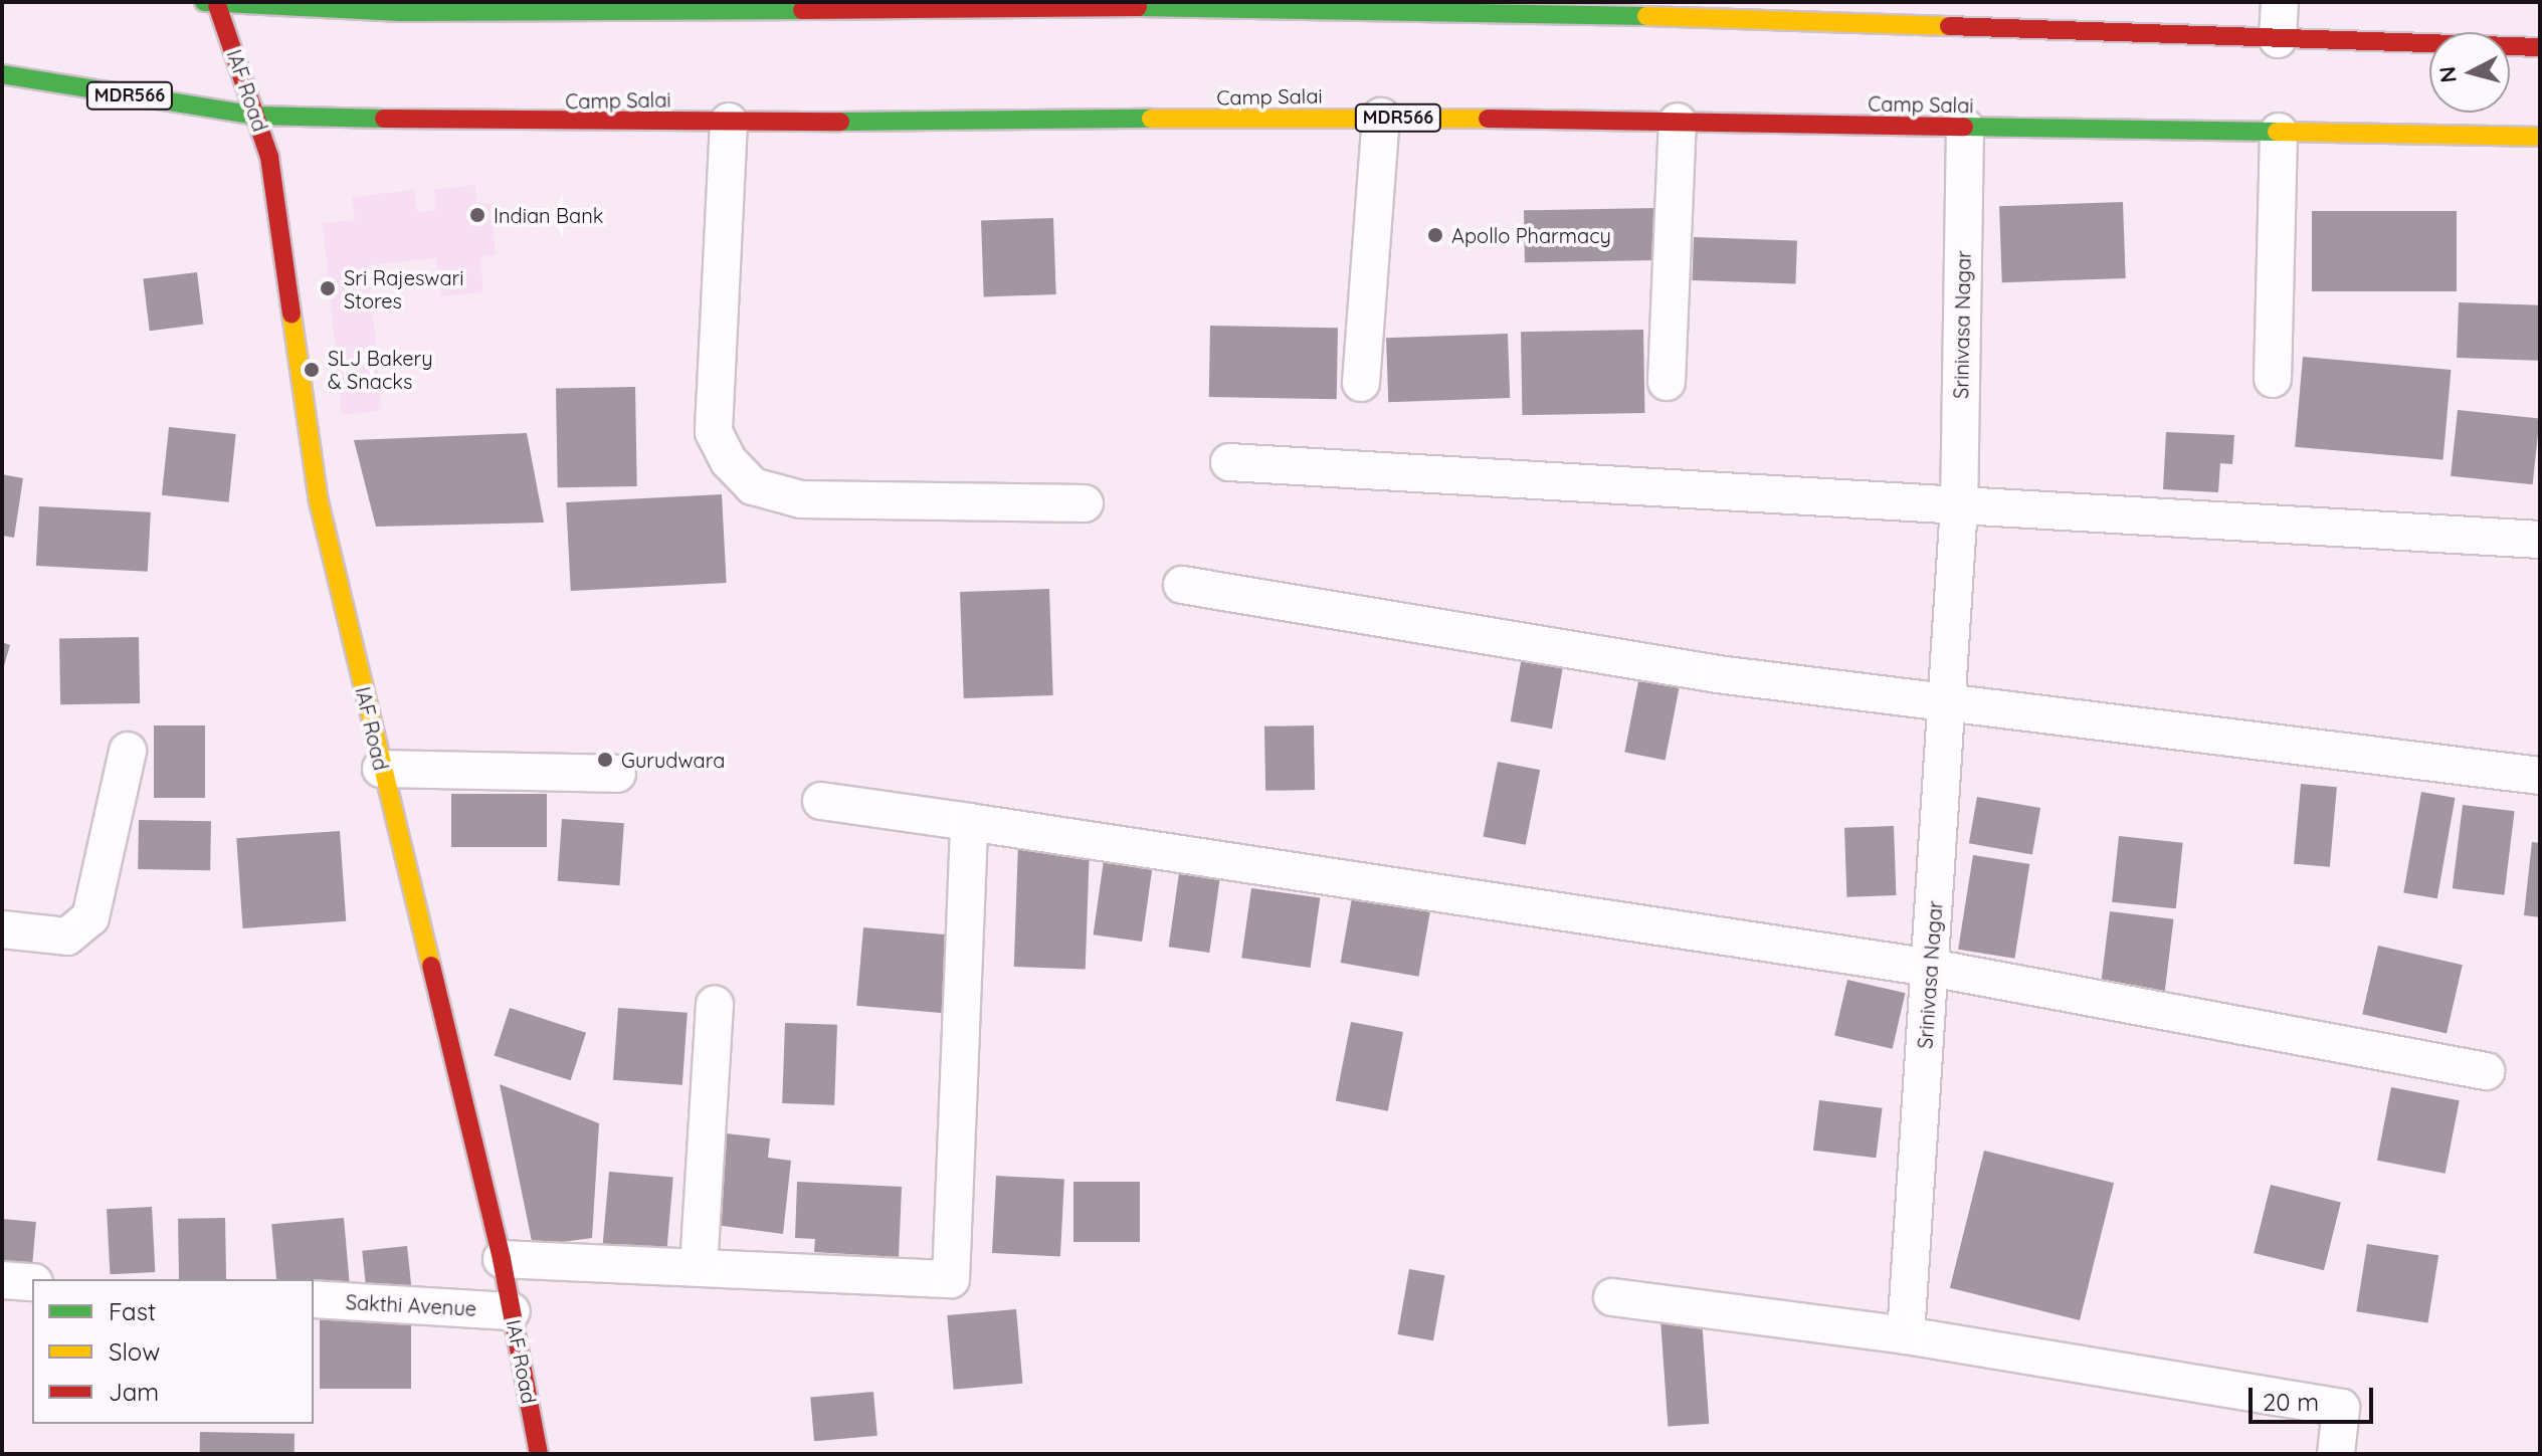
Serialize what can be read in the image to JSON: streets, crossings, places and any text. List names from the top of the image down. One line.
{"streets":{"main road":["IAF Road","MDR566","Camp Salai"],"street":["Srinivasa Nagar","Sakthi Avenue"]},"crossings":[["IAF Road","Camp Salai"],["IAF Road","Sakthi Avenue"],["Camp Salai","Srinivasa Nagar"]],"places":["Indian Bank","Apollo Pharmacy","Sri Rajeswari Stores","SLJ Bakery & Snacks","Gurudwara"],"legend":["Fast","Slow","Jam"],"scale_bar":"20 m","north":"left"}
